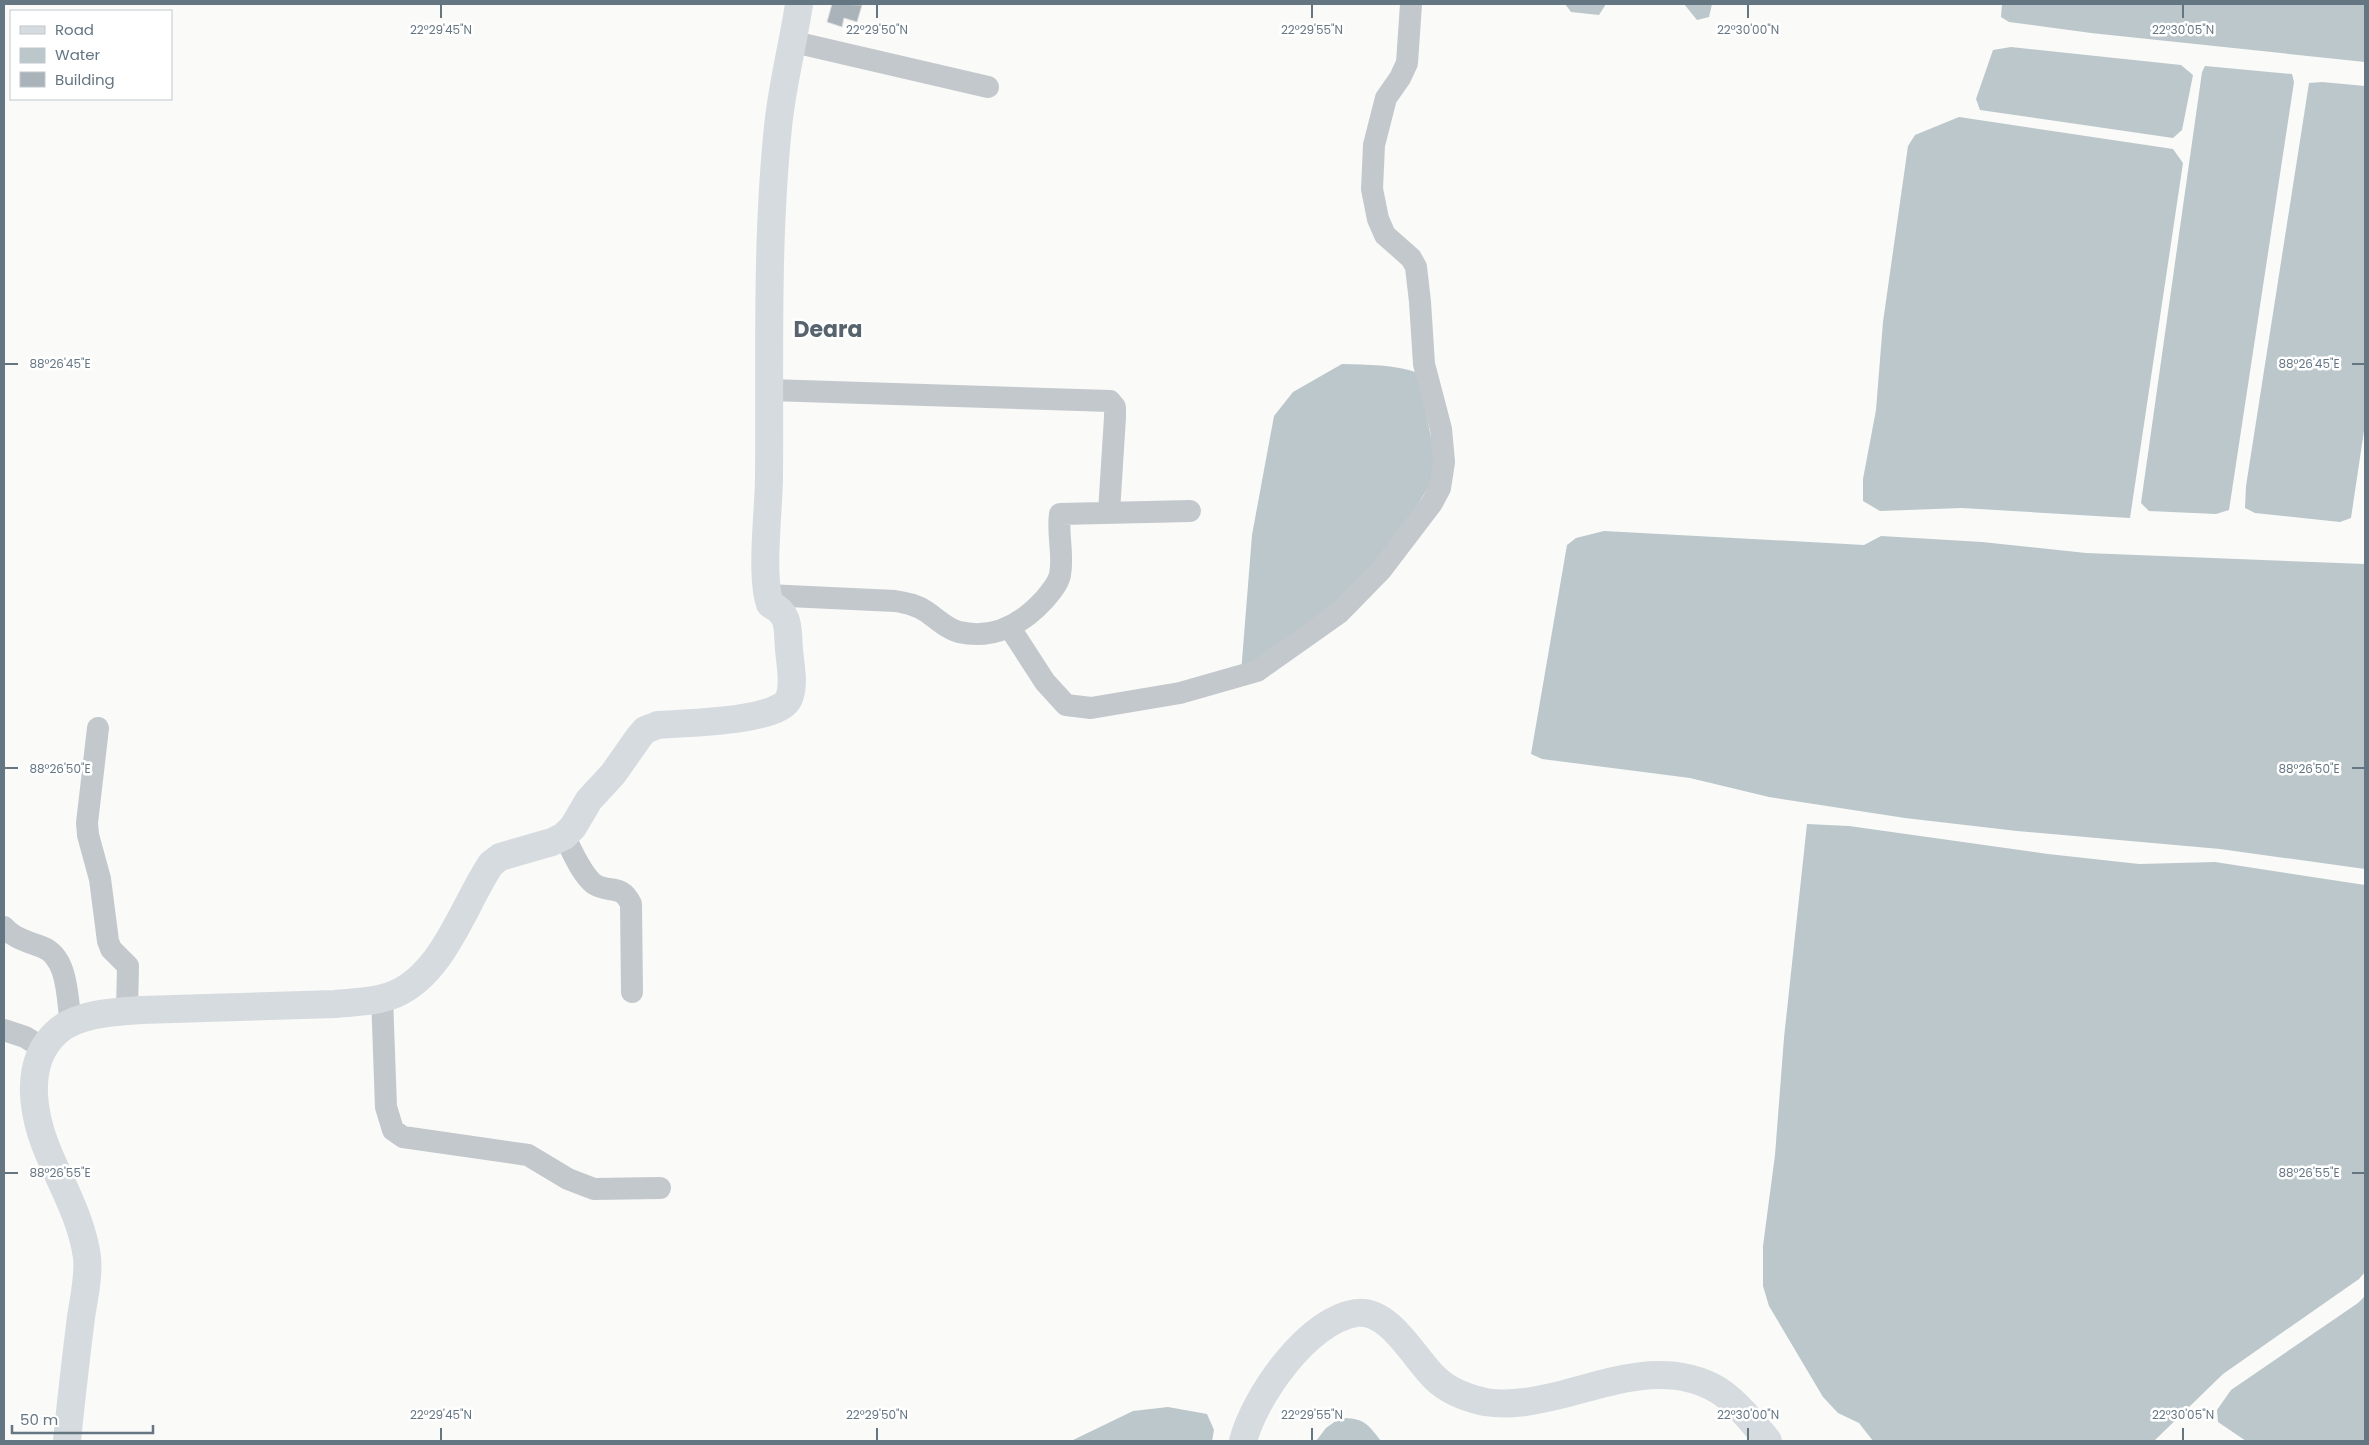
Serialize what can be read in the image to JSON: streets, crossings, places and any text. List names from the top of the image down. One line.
{"districts":["Deara"],"legend":["Road","Water","Building"],"scale_bar":"50 m","coordinates":["22°29'45\"N","22°29'50\"N","22°29'55\"N","22°30'00\"N","22°30'05\"N","88°26'45\"E","88°26'50\"E","88°26'55\"E"]}
